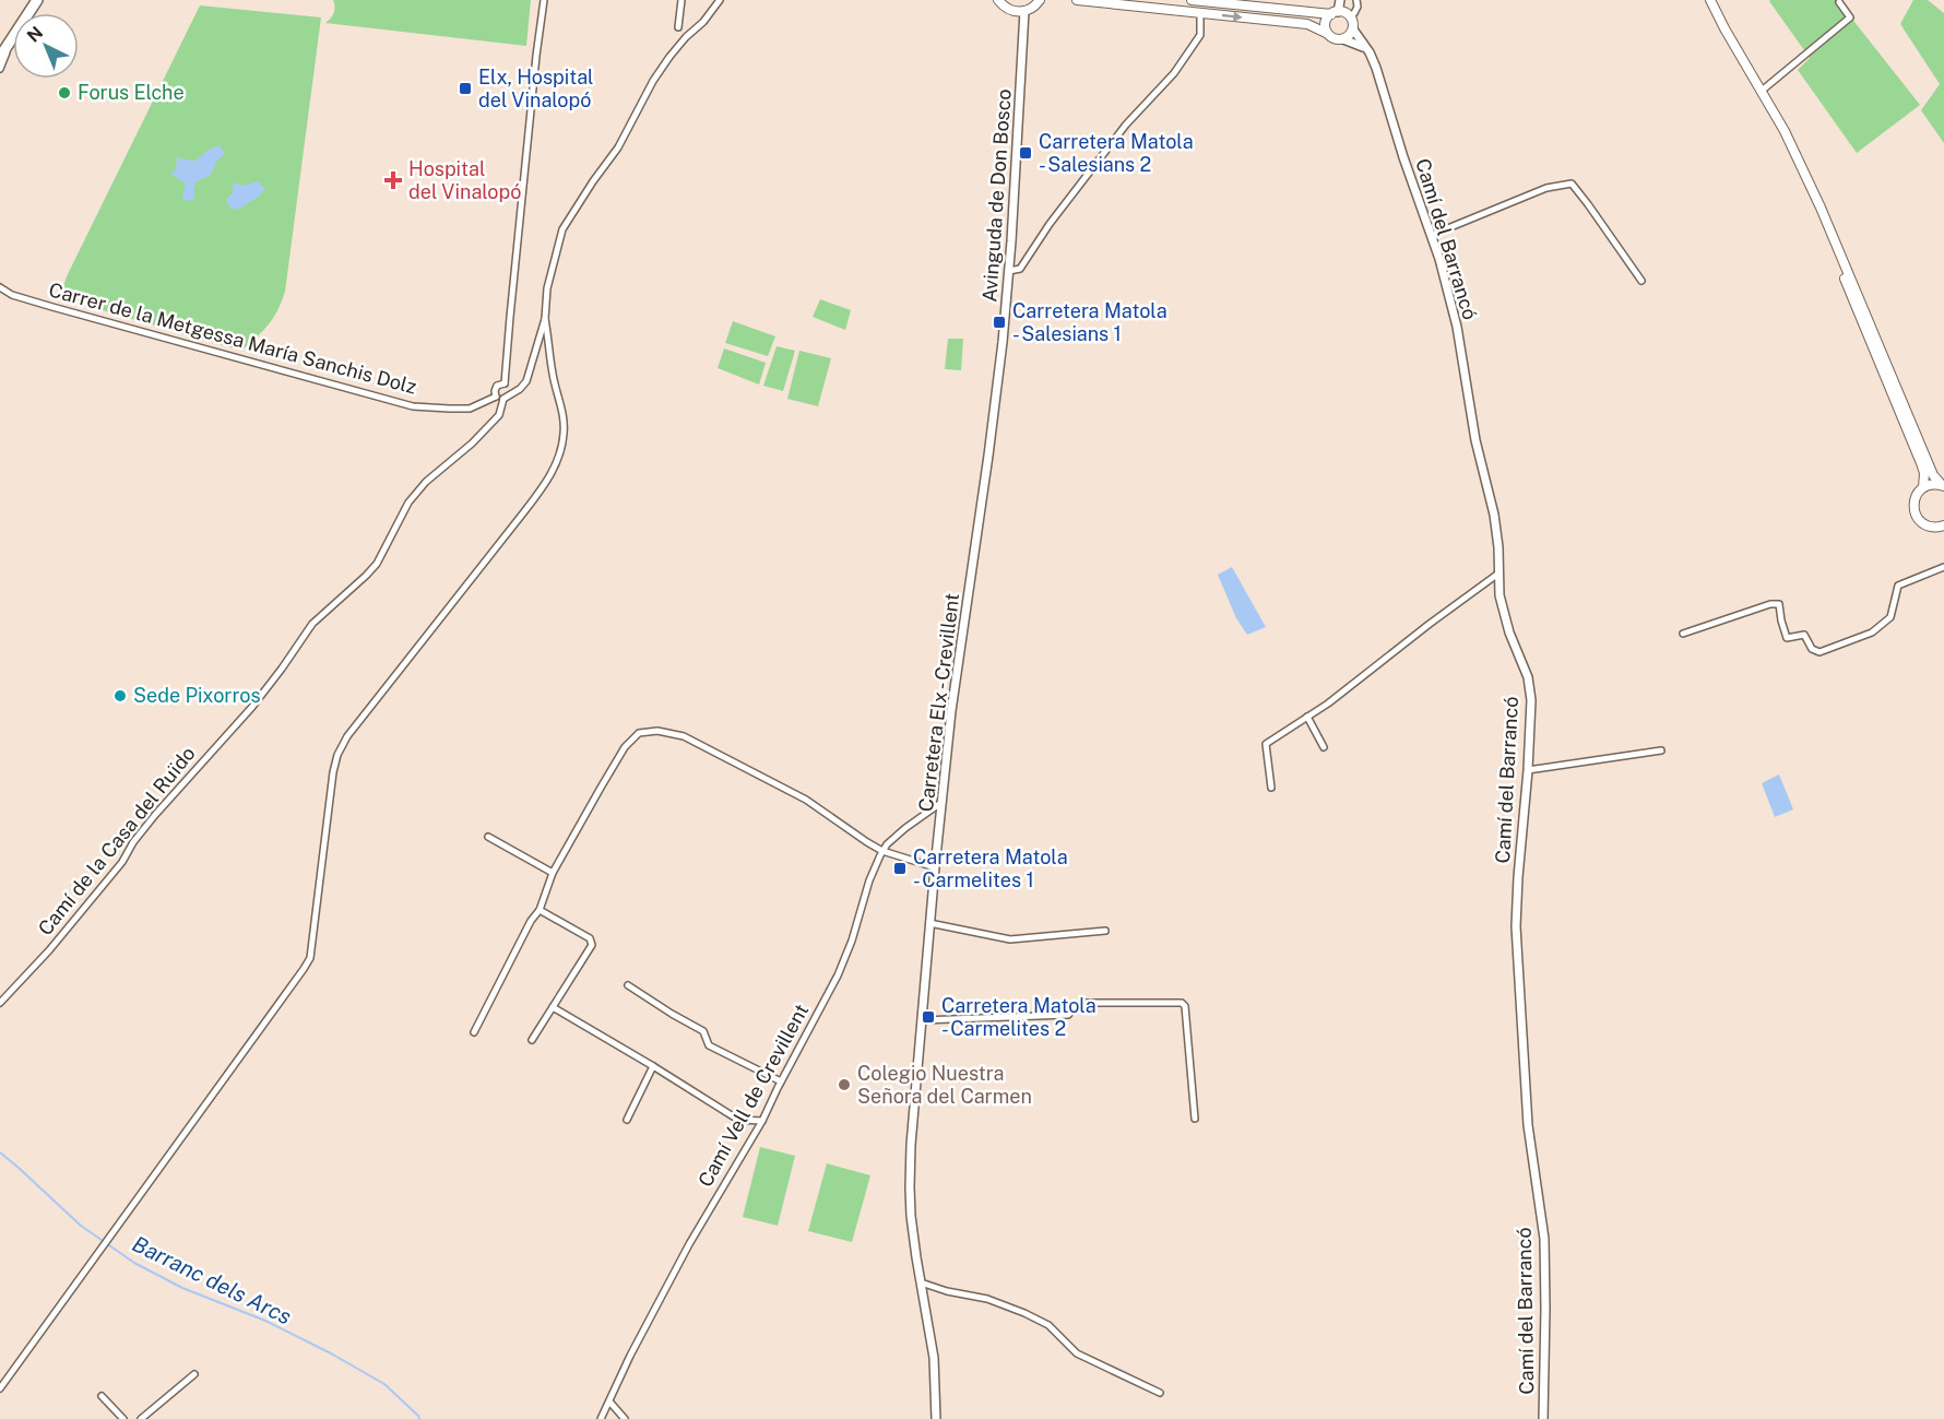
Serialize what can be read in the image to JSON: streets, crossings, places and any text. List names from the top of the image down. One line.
{"streets":{"street":["Avinguda de Don Bosco","Camí del Barrancó","Carrer de la Metgessa María Sanchis Dolz","Carretera Elx - Crevillent","Camí de la Casa del Ruïdo","Camí Vell de Crevillent"]},"crossings":[["Avinguda de Don Bosco","Carretera Elx - Crevillent"],["Carrer de la Metgessa María Sanchis Dolz","Camí de la Casa del Ruïdo"],["Carretera Elx - Crevillent","Camí Vell de Crevillent"]],"water":["Barranc dels Arcs"],"places":{"transit":["Elx, Hospital del Vinalopó","Carretera Matola - Salesians 2","Carretera Matola - Salesians 1","Carretera Matola - Carmelites 1","Carretera Matola - Carmelites 2"],"other":["Forus Elche","Sede Pixorros","Colegio Nuestra Señora del Carmen"],"health":["Hospital del Vinalopó"]},"north":"top left"}
